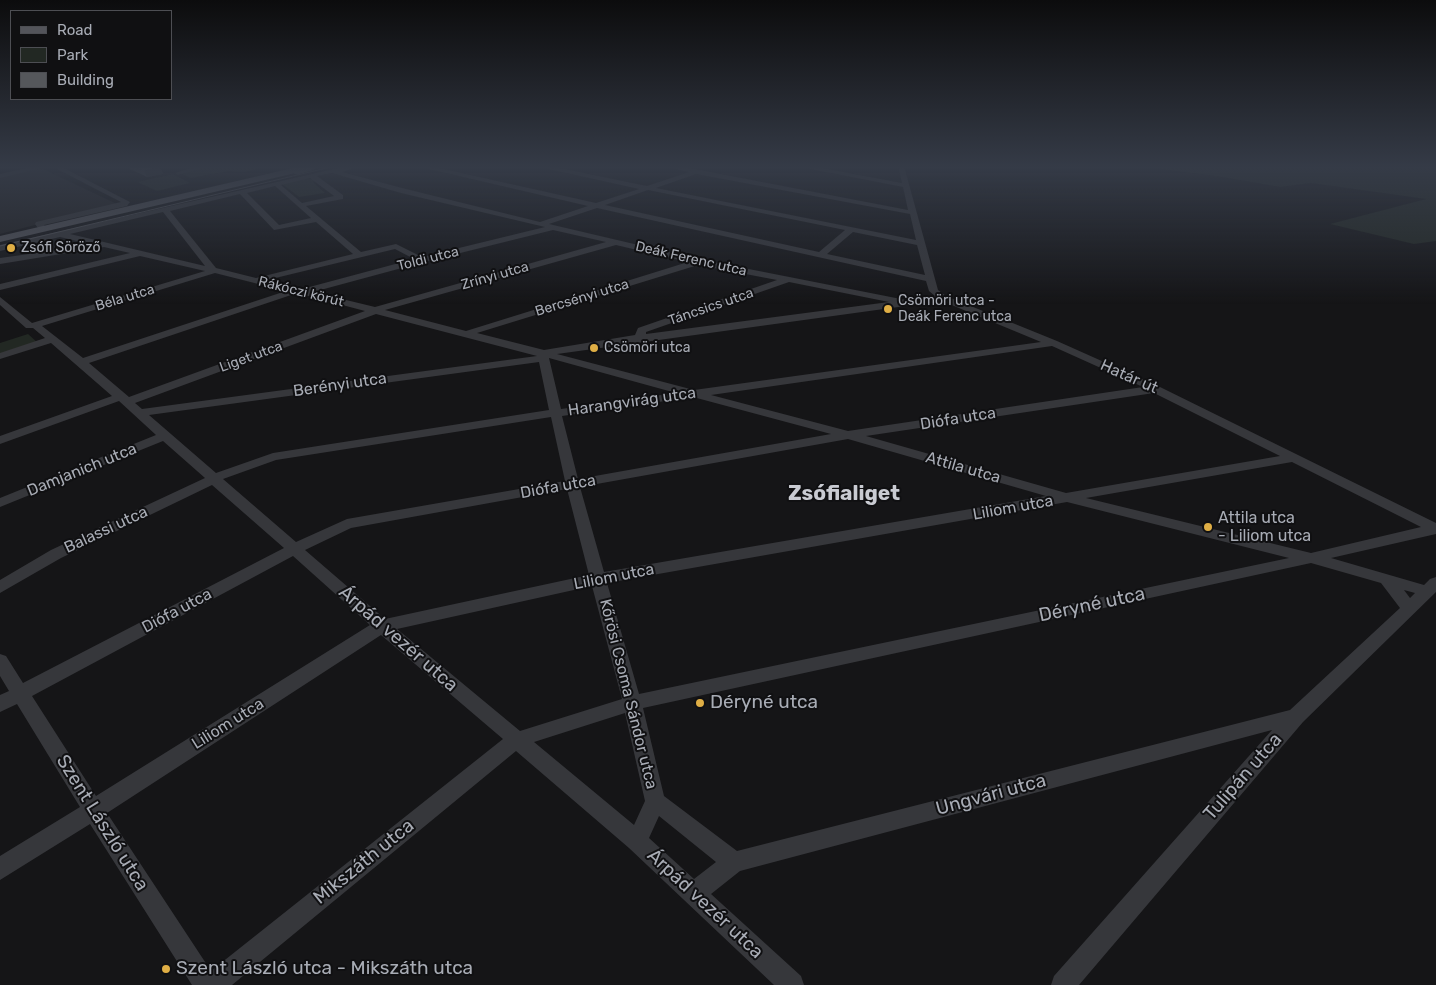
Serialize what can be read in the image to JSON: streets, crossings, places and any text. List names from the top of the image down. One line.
{"streets":{"street":["Toldi utca","Deák Ferenc utca","Zrínyi utca","Rákóczi körút","Béla utca","Bercsényi utca","Táncsics utca","Liget utca","Határ út","Berényi utca","Harangvirág utca","Diófa utca","Attila utca","Damjanich utca","Liliom utca","Balassi utca","Déryné utca","Árpád vezér utca","Kőrösi Csoma Sándor utca","Tulipán utca","Ungvári utca","Szent László utca","Mikszáth utca"]},"crossings":[["Toldi utca","Deák Ferenc utca"],["Toldi utca","Rákóczi körút"],["Toldi utca","Árpád vezér utca"],["Deák Ferenc utca","Zrínyi utca"],["Deák Ferenc utca","Bercsényi utca"],["Deák Ferenc utca","Táncsics utca"],["Zrínyi utca","Rákóczi körút"],["Zrínyi utca","Liget utca"],["Rákóczi körút","Béla utca"],["Rákóczi körút","Bercsényi utca"],["Rákóczi körút","Liget utca"],["Rákóczi körút","Berényi utca"],["Rákóczi körút","Attila utca"],["Rákóczi körút","Kőrösi Csoma Sándor utca"],["Béla utca","Árpád vezér utca"],["Liget utca","Berényi utca"],["Liget utca","Árpád vezér utca"],["Határ út","Harangvirág utca"],["Határ út","Diófa utca"],["Határ út","Liliom utca"],["Határ út","Déryné utca"],["Berényi utca","Attila utca"],["Berényi utca","Árpád vezér utca"],["Berényi utca","Kőrösi Csoma Sándor utca"],["Harangvirág utca","Attila utca"],["Harangvirág utca","Balassi utca"],["Harangvirág utca","Árpád vezér utca"],["Harangvirág utca","Kőrösi Csoma Sándor utca"],["Diófa utca","Attila utca"],["Diófa utca","Árpád vezér utca"],["Diófa utca","Kőrösi Csoma Sándor utca"],["Diófa utca","Szent László utca"],["Attila utca","Liliom utca"],["Attila utca","Déryné utca"],["Attila utca","Kőrösi Csoma Sándor utca"],["Attila utca","Tulipán utca"],["Damjanich utca","Árpád vezér utca"],["Liliom utca","Árpád vezér utca"],["Liliom utca","Kőrösi Csoma Sándor utca"],["Liliom utca","Szent László utca"],["Balassi utca","Árpád vezér utca"],["Déryné utca","Árpád vezér utca"],["Déryné utca","Kőrösi Csoma Sándor utca"],["Déryné utca","Mikszáth utca"],["Árpád vezér utca","Kőrösi Csoma Sándor utca"],["Árpád vezér utca","Ungvári utca"],["Árpád vezér utca","Mikszáth utca"],["Kőrösi Csoma Sándor utca","Ungvári utca"],["Tulipán utca","Ungvári utca"]],"districts":["Zsófialiget"],"places":["Zsófi Söröző","Csömöri utca - Deák Ferenc utca","Csömöri utca","Attila utca - Liliom utca","Déryné utca","Szent László utca - Mikszáth utca"],"legend":["Road","Park","Building"]}
